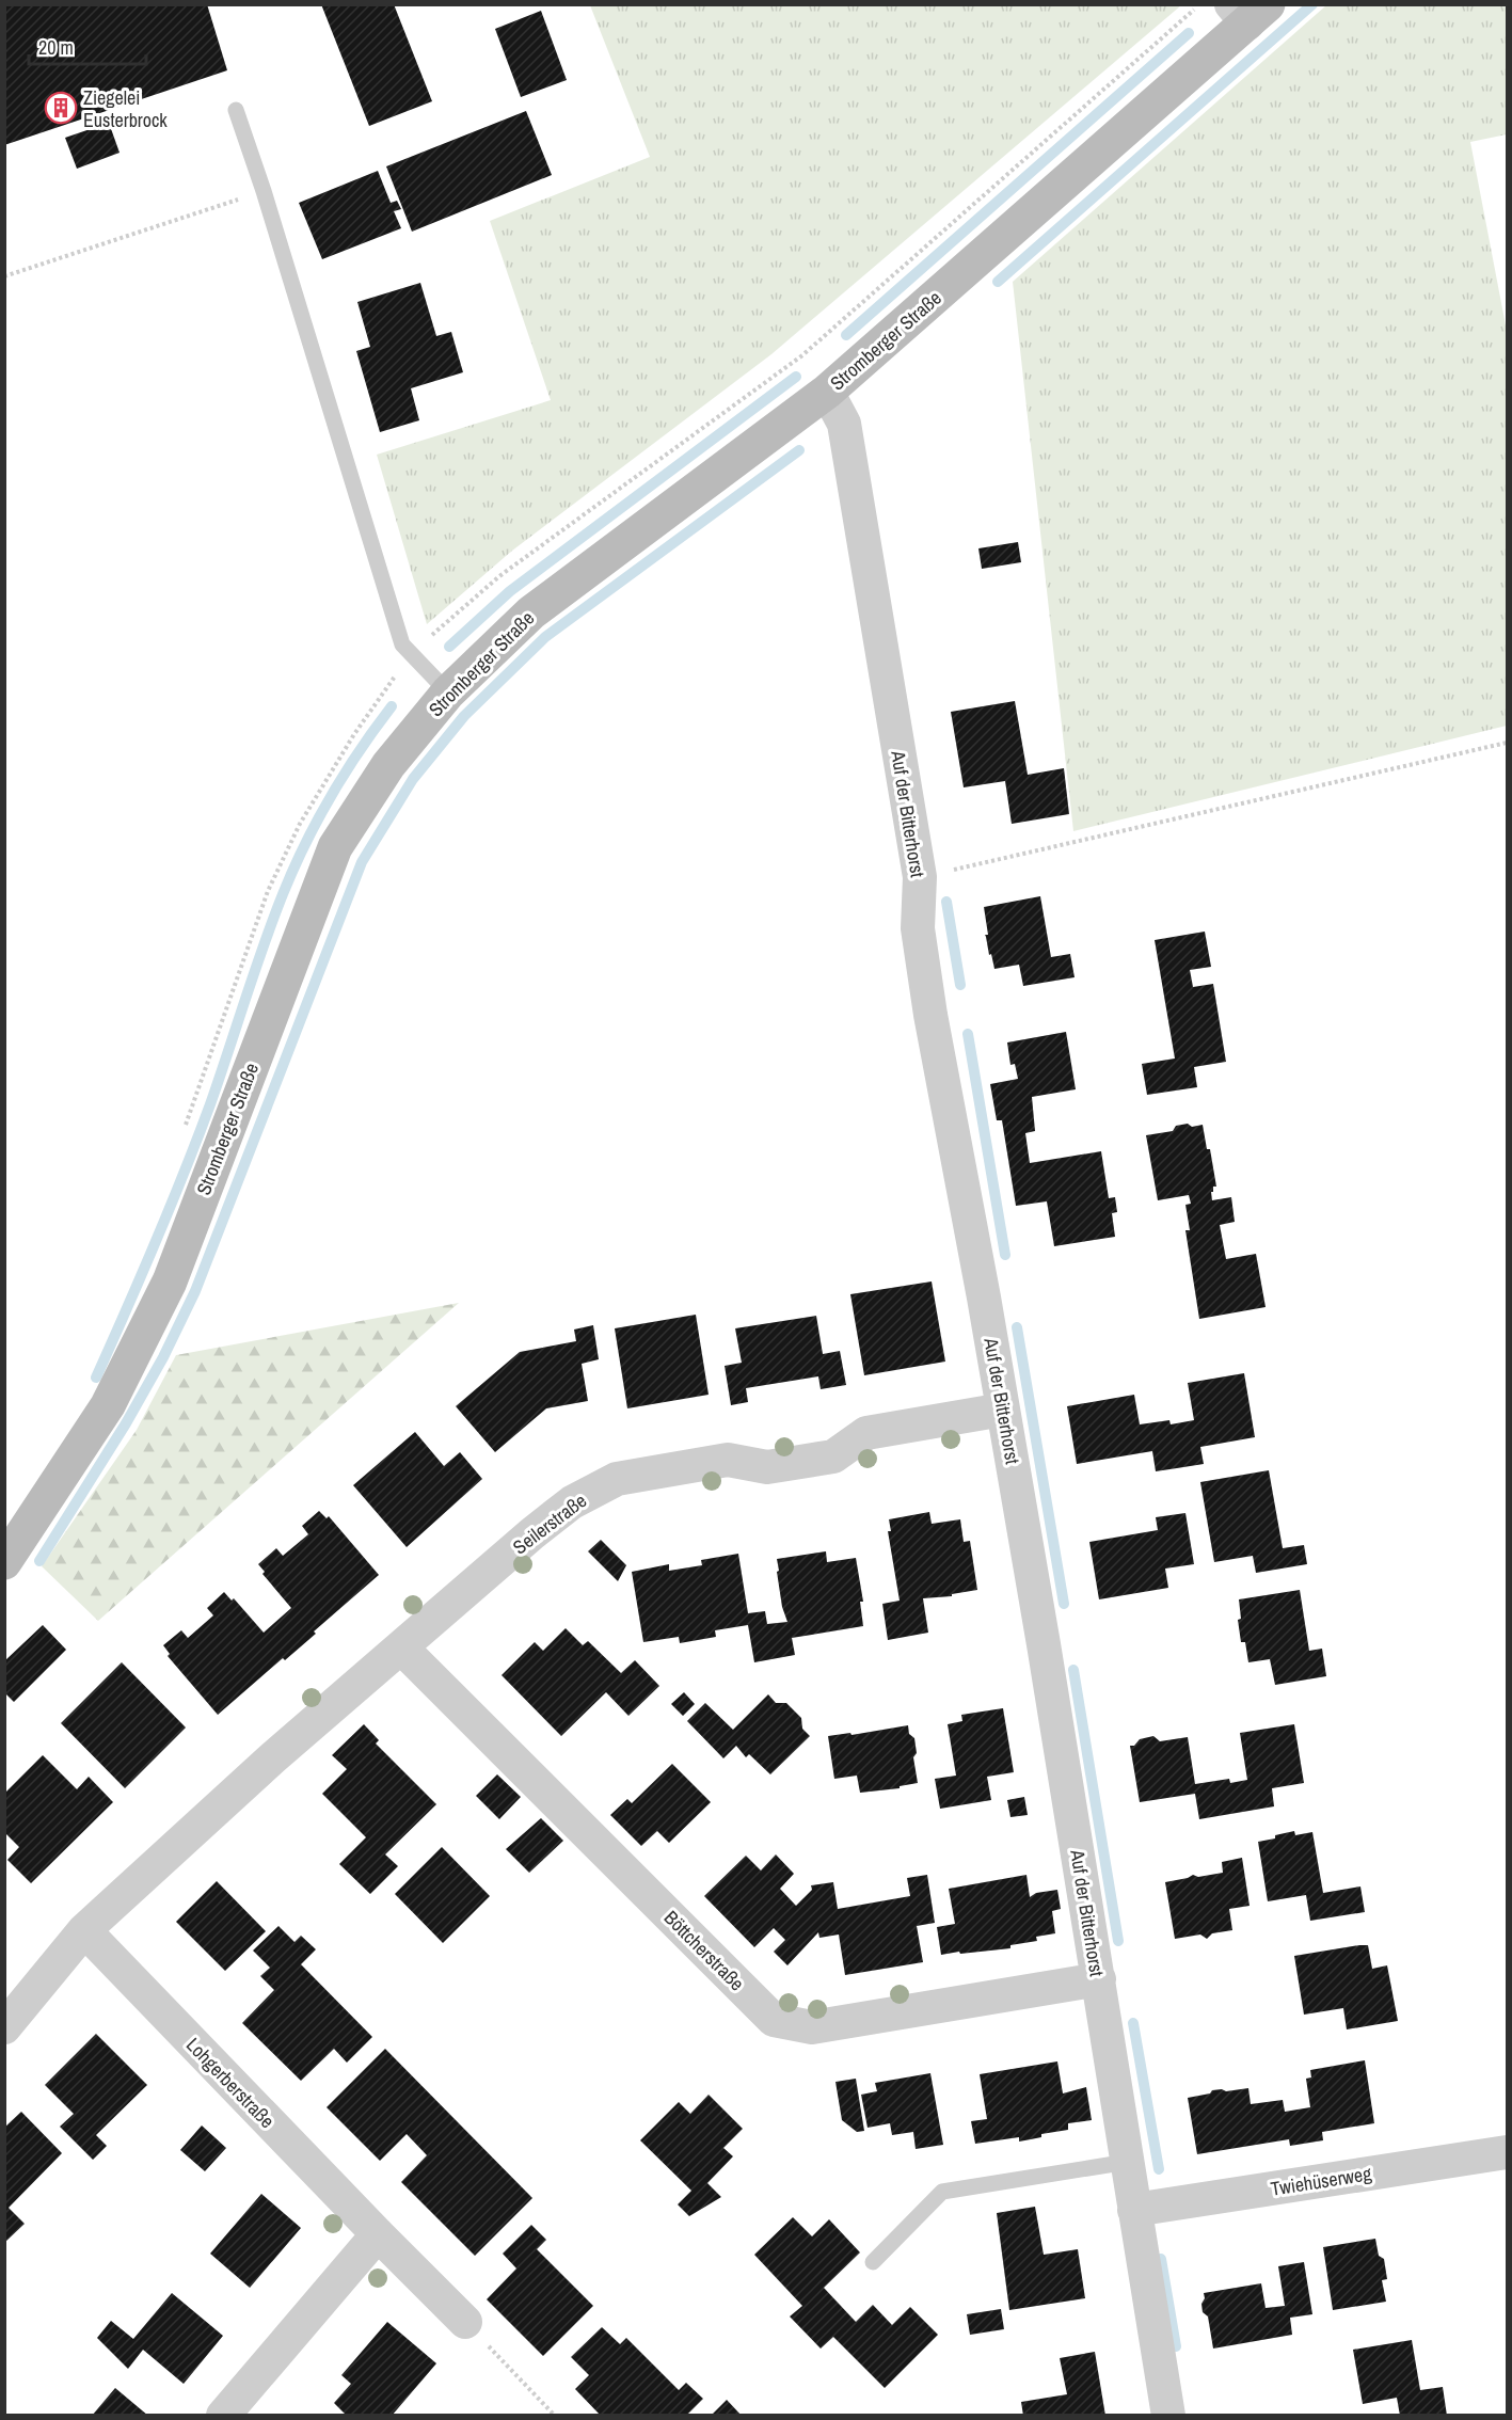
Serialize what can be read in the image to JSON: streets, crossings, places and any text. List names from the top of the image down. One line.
{"streets":{"main road":["Stromberger Straße"],"street":["Auf der Bitterhorst","Seilerstraße","Böttcherstraße","Lohgerberstraße","Twiehüserweg"]},"crossings":[["Stromberger Straße","Auf der Bitterhorst"],["Auf der Bitterhorst","Seilerstraße"],["Auf der Bitterhorst","Böttcherstraße"],["Auf der Bitterhorst","Twiehüserweg"],["Seilerstraße","Böttcherstraße"],["Seilerstraße","Lohgerberstraße"]],"places":{"building":["Ziegelei Eusterbrock"]},"scale_bar":"20 m"}
